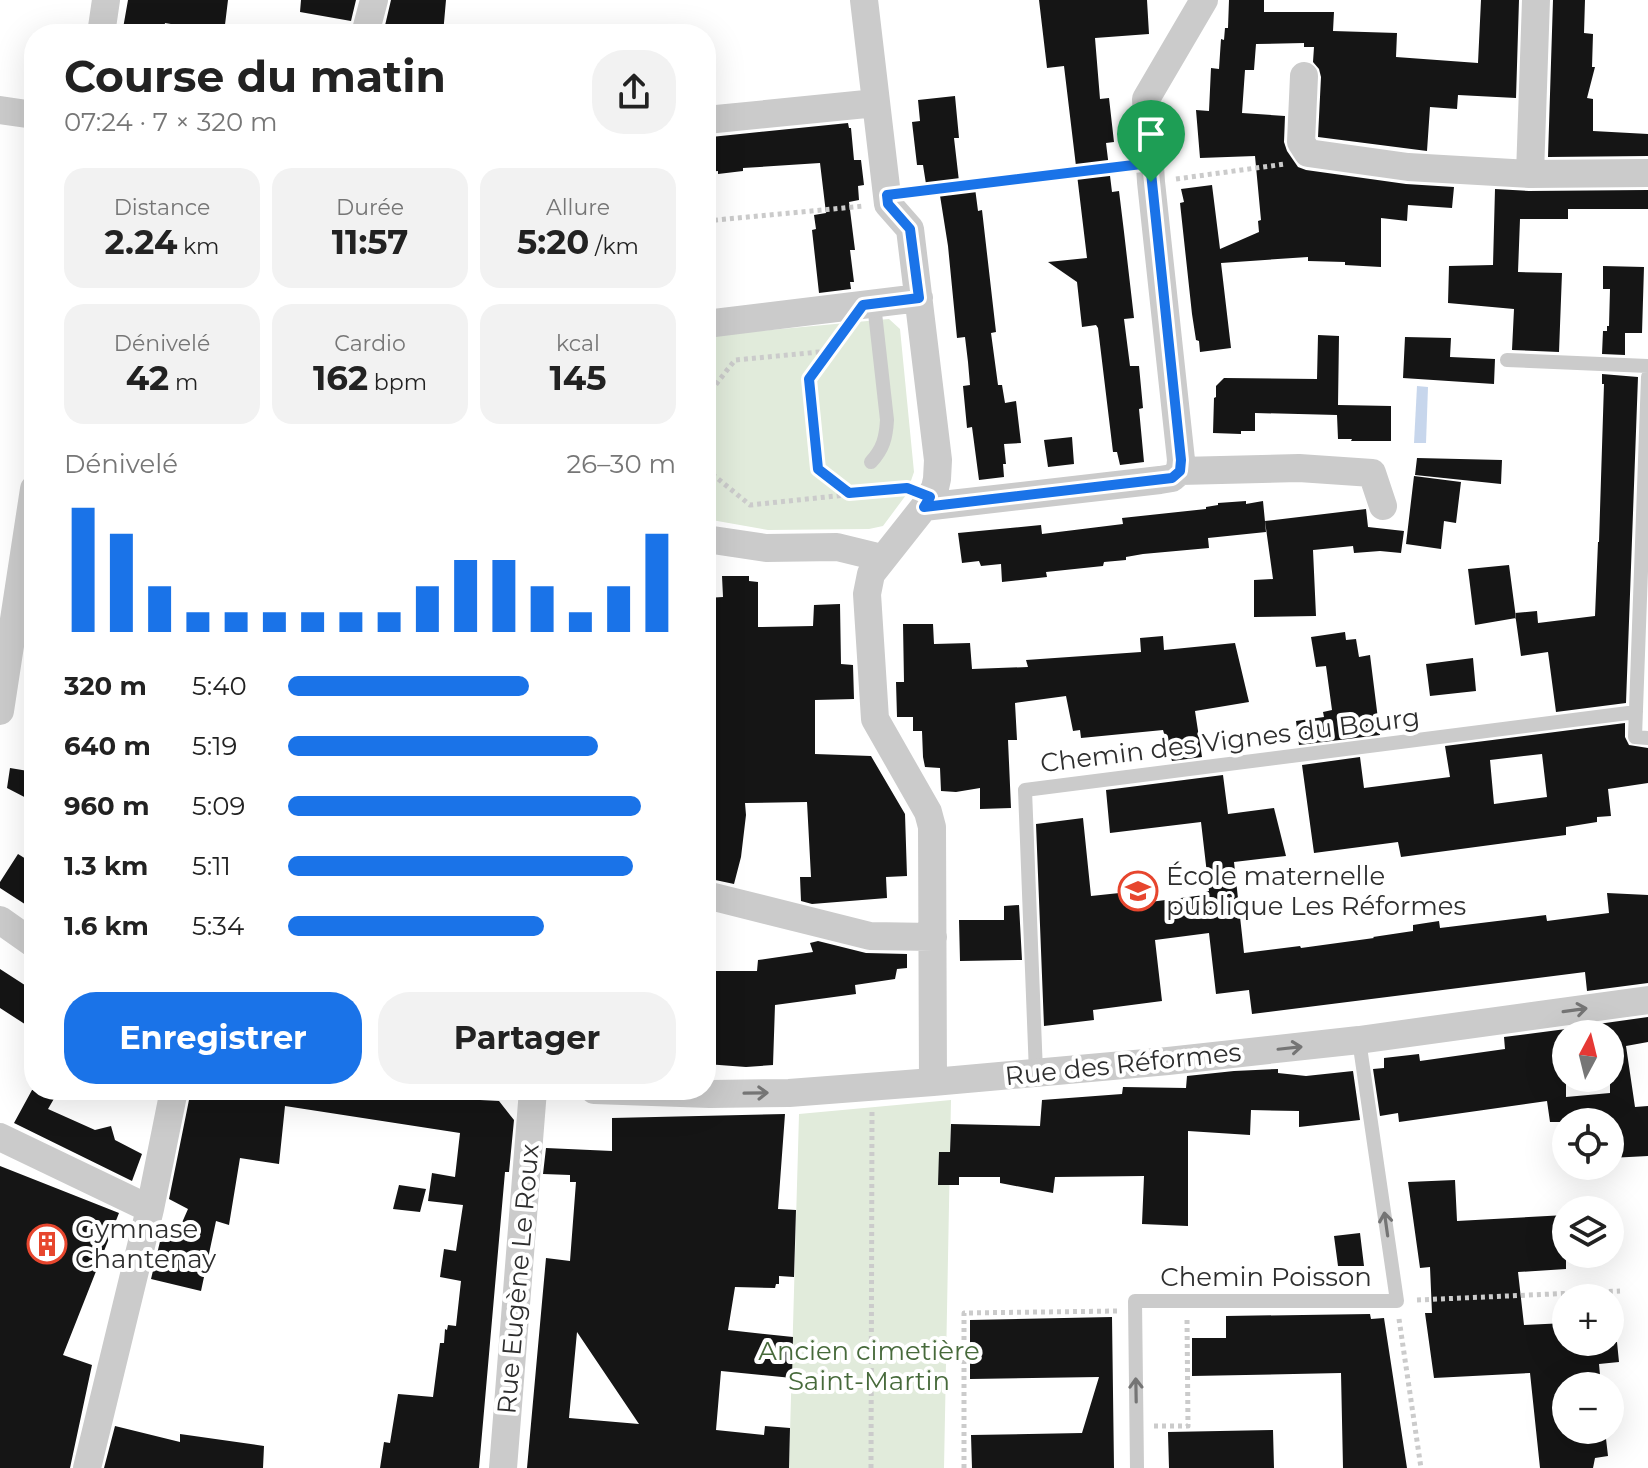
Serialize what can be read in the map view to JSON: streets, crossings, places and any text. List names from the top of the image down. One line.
{"streets":{"street":["Rue des Réformes","Rue Eugène Le Roux"],"lane":["Chemin des Vignes du Bourg","Chemin Poisson"]},"crossings":[["Chemin des Vignes du Bourg","Rue des Réformes"],["Rue des Réformes","Chemin Poisson"]],"one_way":["Rue des Réformes","Chemin Poisson"],"parks":["Ancien cimetière Saint-Martin"],"places":{"school or university":["École maternelle publique Les Réformes"],"building":["Gymnase Chantenay"]},"north":"top","page":{"heading":["Course du matin","07:24 · 7 × 320 m"],"stats":[["Distance","2.24 km"],["Durée","11:57"],["Allure","5:20 /km"],["Dénivelé","42 m"],["Cardio","162 bpm"],["kcal","145"]],"chart":["Dénivelé","26–30 m"],"list":[{"name":"320 m","note":"5:40"},{"name":"640 m","note":"5:19"},{"name":"960 m","note":"5:09"},{"name":"1.3 km","note":"5:11"},{"name":"1.6 km","note":"5:34"}],"buttons":["Enregistrer","Partager"],"map_buttons":["+","−"]}}
